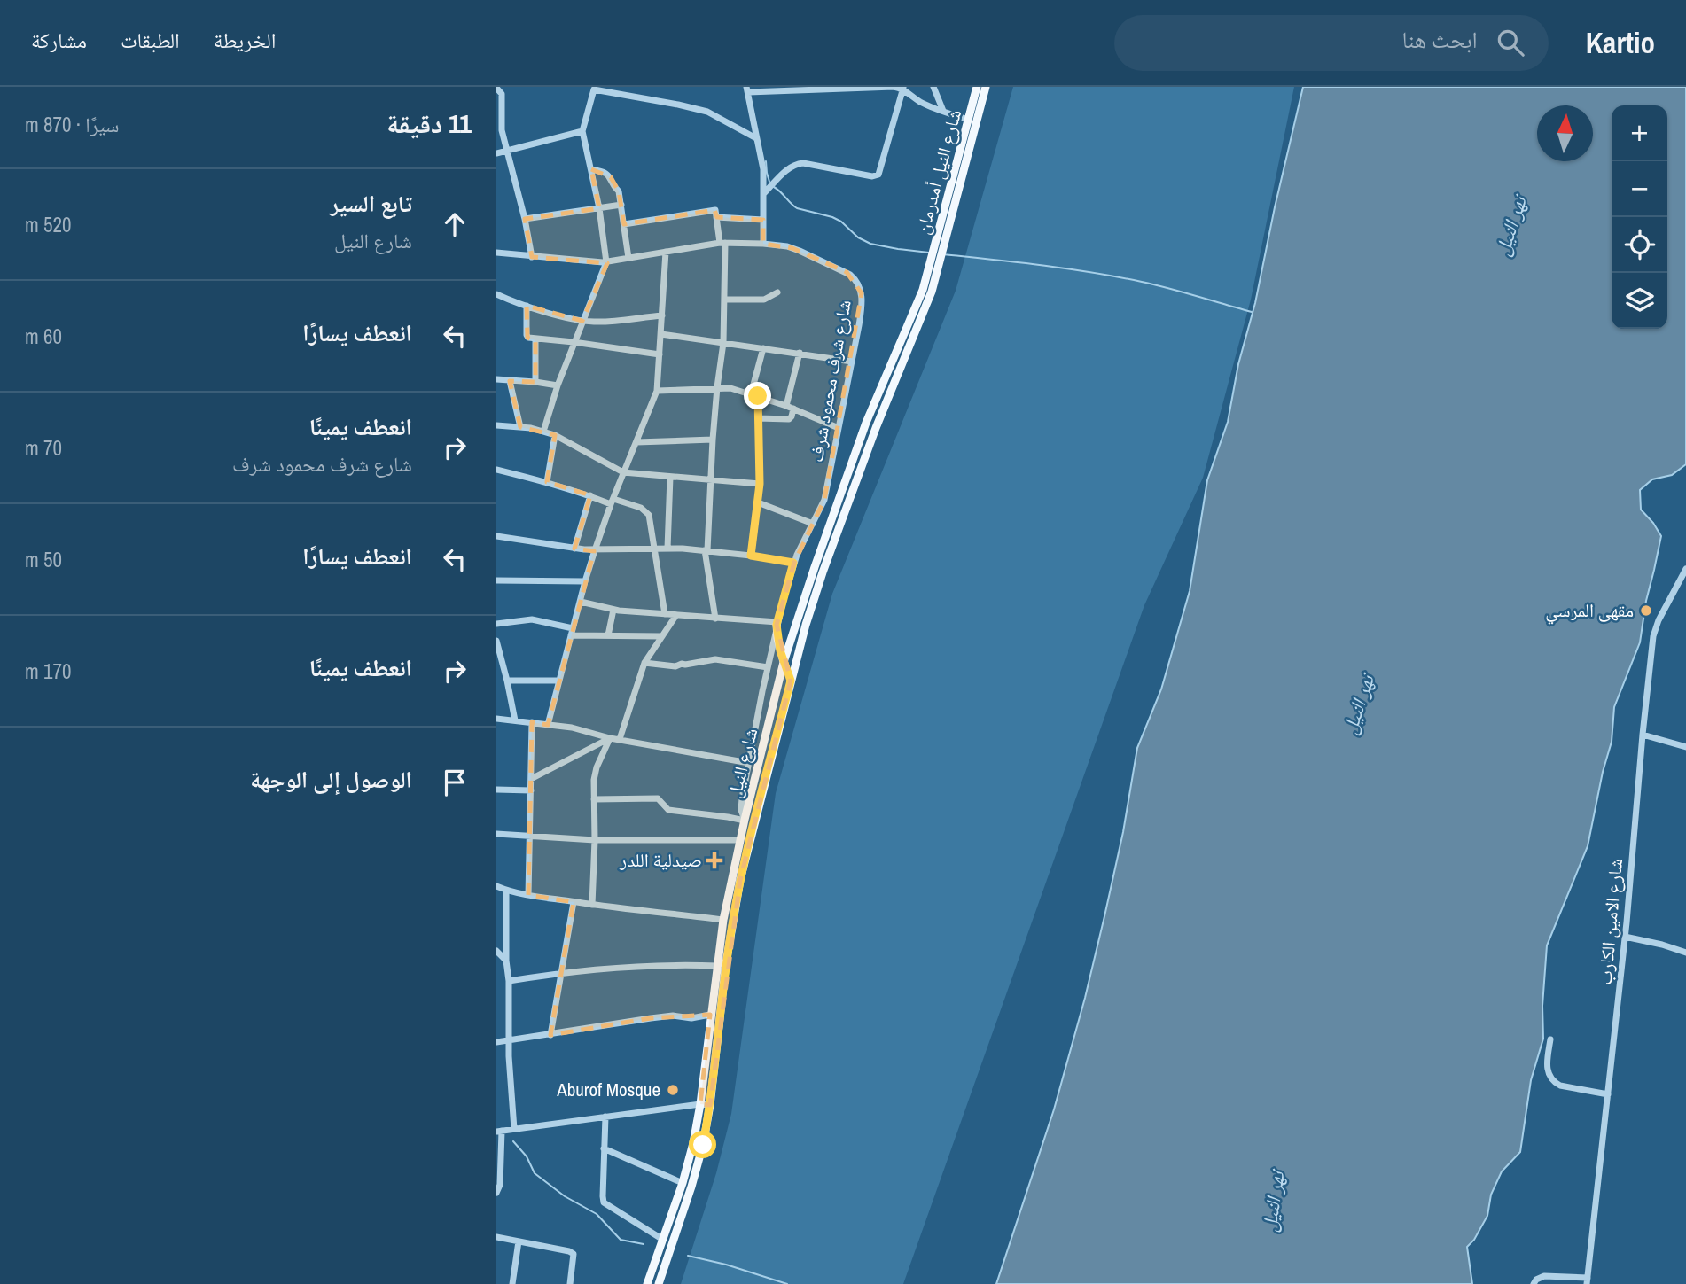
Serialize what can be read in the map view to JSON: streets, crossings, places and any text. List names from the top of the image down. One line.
{"streets":{"main road":["شارع النيل أمدرمان","شارع النيل"],"street":["شارع شرف محمود شرف","شارع الامين الكارب"]},"crossings":[["شارع النيل أمدرمان","شارع النيل"],["شارع شرف محمود شرف","شارع النيل"]],"water":["نهر النيل"],"places":{"other":["مقهى المرسي","Aburof Mosque"],"health":["صيدلية اللدر"]},"north":"top","page":{"header":"Kartio","search":"ابحث هنا","nav":["الخريطة","الطبقات","مشاركة"],"heading":["11 دقيقة","سيرًا · 870 m"],"map_buttons":["+","−"],"list":[["تابع السير","شارع النيل","520 m"],["انعطف يسارًا","60 m"],["انعطف يمينًا","شارع شرف محمود شرف","70 m"],["انعطف يسارًا","50 m"],["انعطف يمينًا","170 m"],"الوصول إلى الوجهة"]}}
